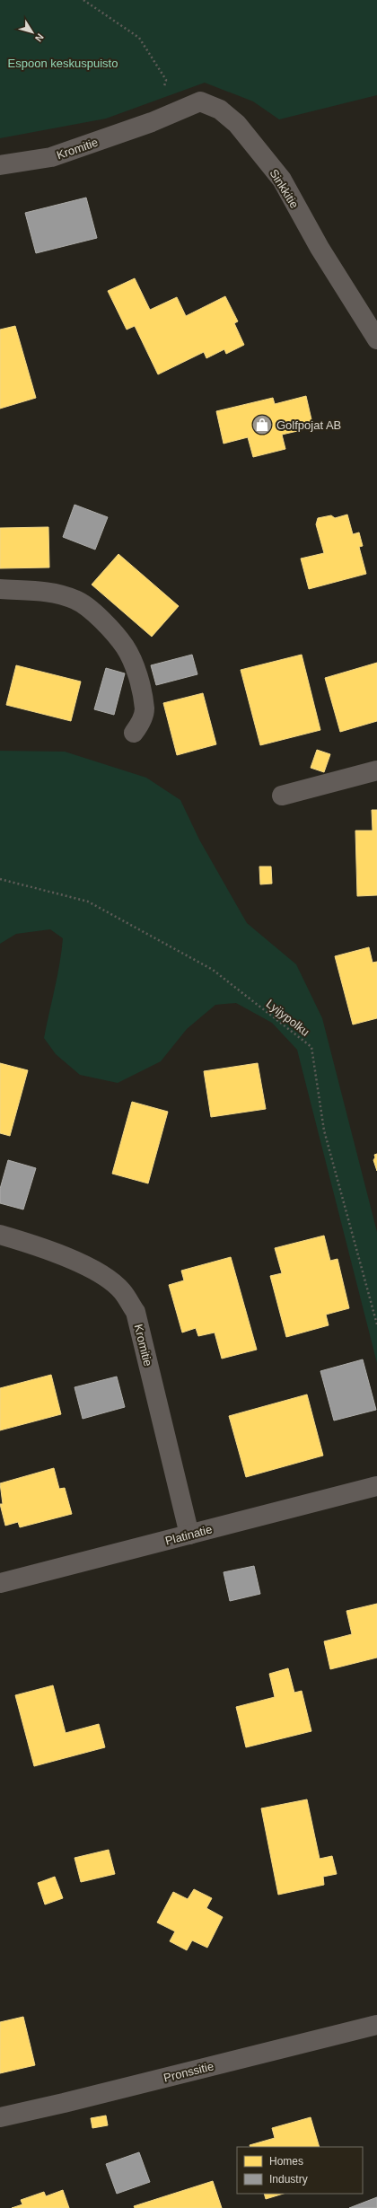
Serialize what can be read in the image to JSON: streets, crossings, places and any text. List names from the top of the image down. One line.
{"streets":{"street":["Kromitie","Sinkkitie","Platinatie","Pronssitie"],"path":["Lyijypolku"]},"crossings":[["Kromitie","Sinkkitie"],["Kromitie","Platinatie"]],"parks":["Espoon keskuspuisto"],"places":{"shop":["Golfpojat AB"]},"legend":["Homes","Industry"],"north":"bottom right"}
